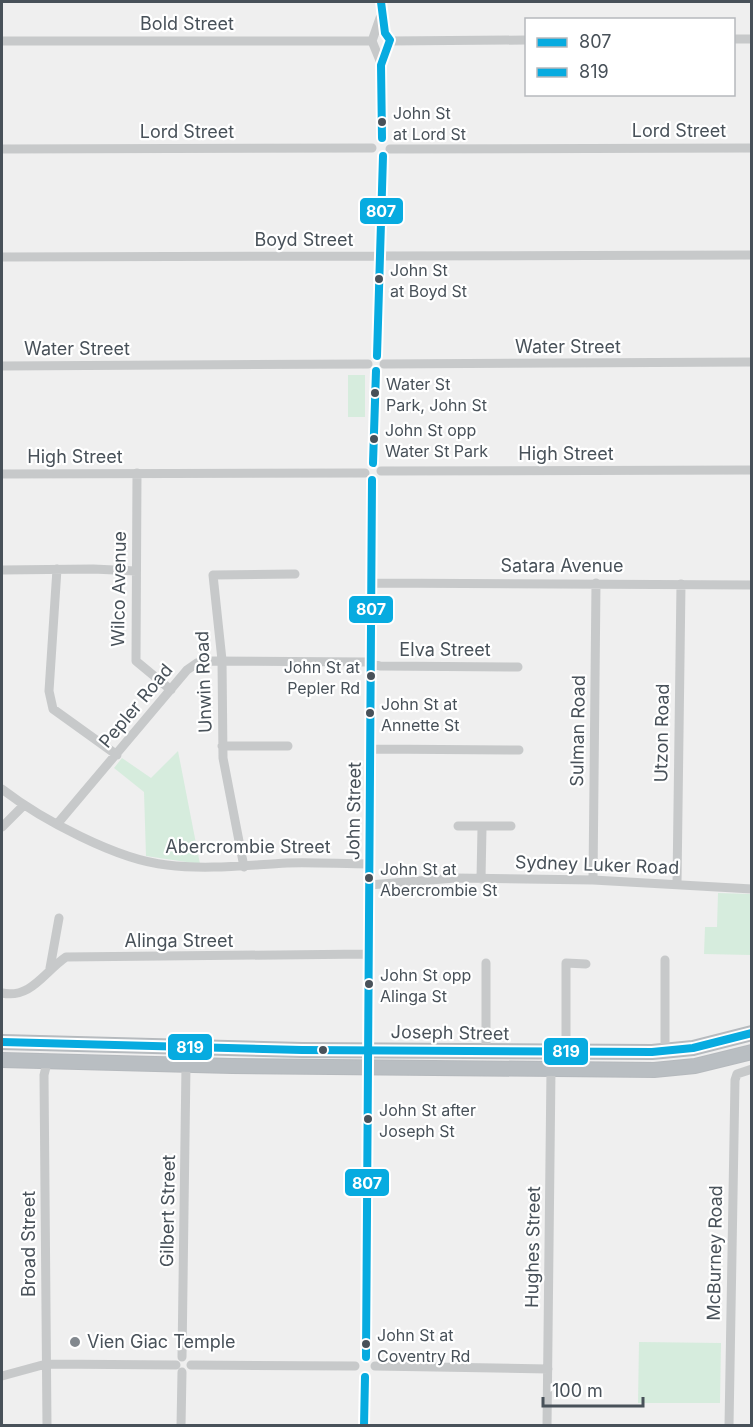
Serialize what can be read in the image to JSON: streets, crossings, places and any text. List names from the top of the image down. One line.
{"streets":{"highway":["Joseph Street"],"street":["Bold Street","Lord Street","Boyd Street","Water Street","High Street","Satara Avenue","Wilco Avenue","Elva Street","Unwin Road","Pepler Road","Sulman Road","Utzon Road","John Street","Abercrombie Street","Sydney Luker Road","Alinga Street","Gilbert Street","Broad Street","Hughes Street","McBurney Road"]},"crossings":[["High Street","Wilco Avenue"],["High Street","John Street"],["Satara Avenue","Sulman Road"],["Satara Avenue","Utzon Road"],["Satara Avenue","John Street"],["Wilco Avenue","Pepler Road"],["Elva Street","Pepler Road"],["Elva Street","John Street"],["Unwin Road","Pepler Road"],["Unwin Road","Abercrombie Street"],["Pepler Road","John Street"],["Pepler Road","Abercrombie Street"],["Sulman Road","Sydney Luker Road"],["Utzon Road","Sydney Luker Road"],["John Street","Abercrombie Street"],["John Street","Sydney Luker Road"],["John Street","Alinga Street"],["John Street","Joseph Street"],["Joseph Street","Gilbert Street"],["Joseph Street","Broad Street"],["Joseph Street","Hughes Street"]],"places":["John St at Lord St","John St at Boyd St","Water St Park, John St","John St opp Water St Park","John St at Pepler Rd","John St at Annette St","John St at Abercrombie St","John St opp Alinga St","John St after Joseph St","Vien Giac Temple","John St at Coventry Rd"],"lines":["transit line 807","transit line 819"],"legend":["807","819"],"scale_bar":"100 m"}
